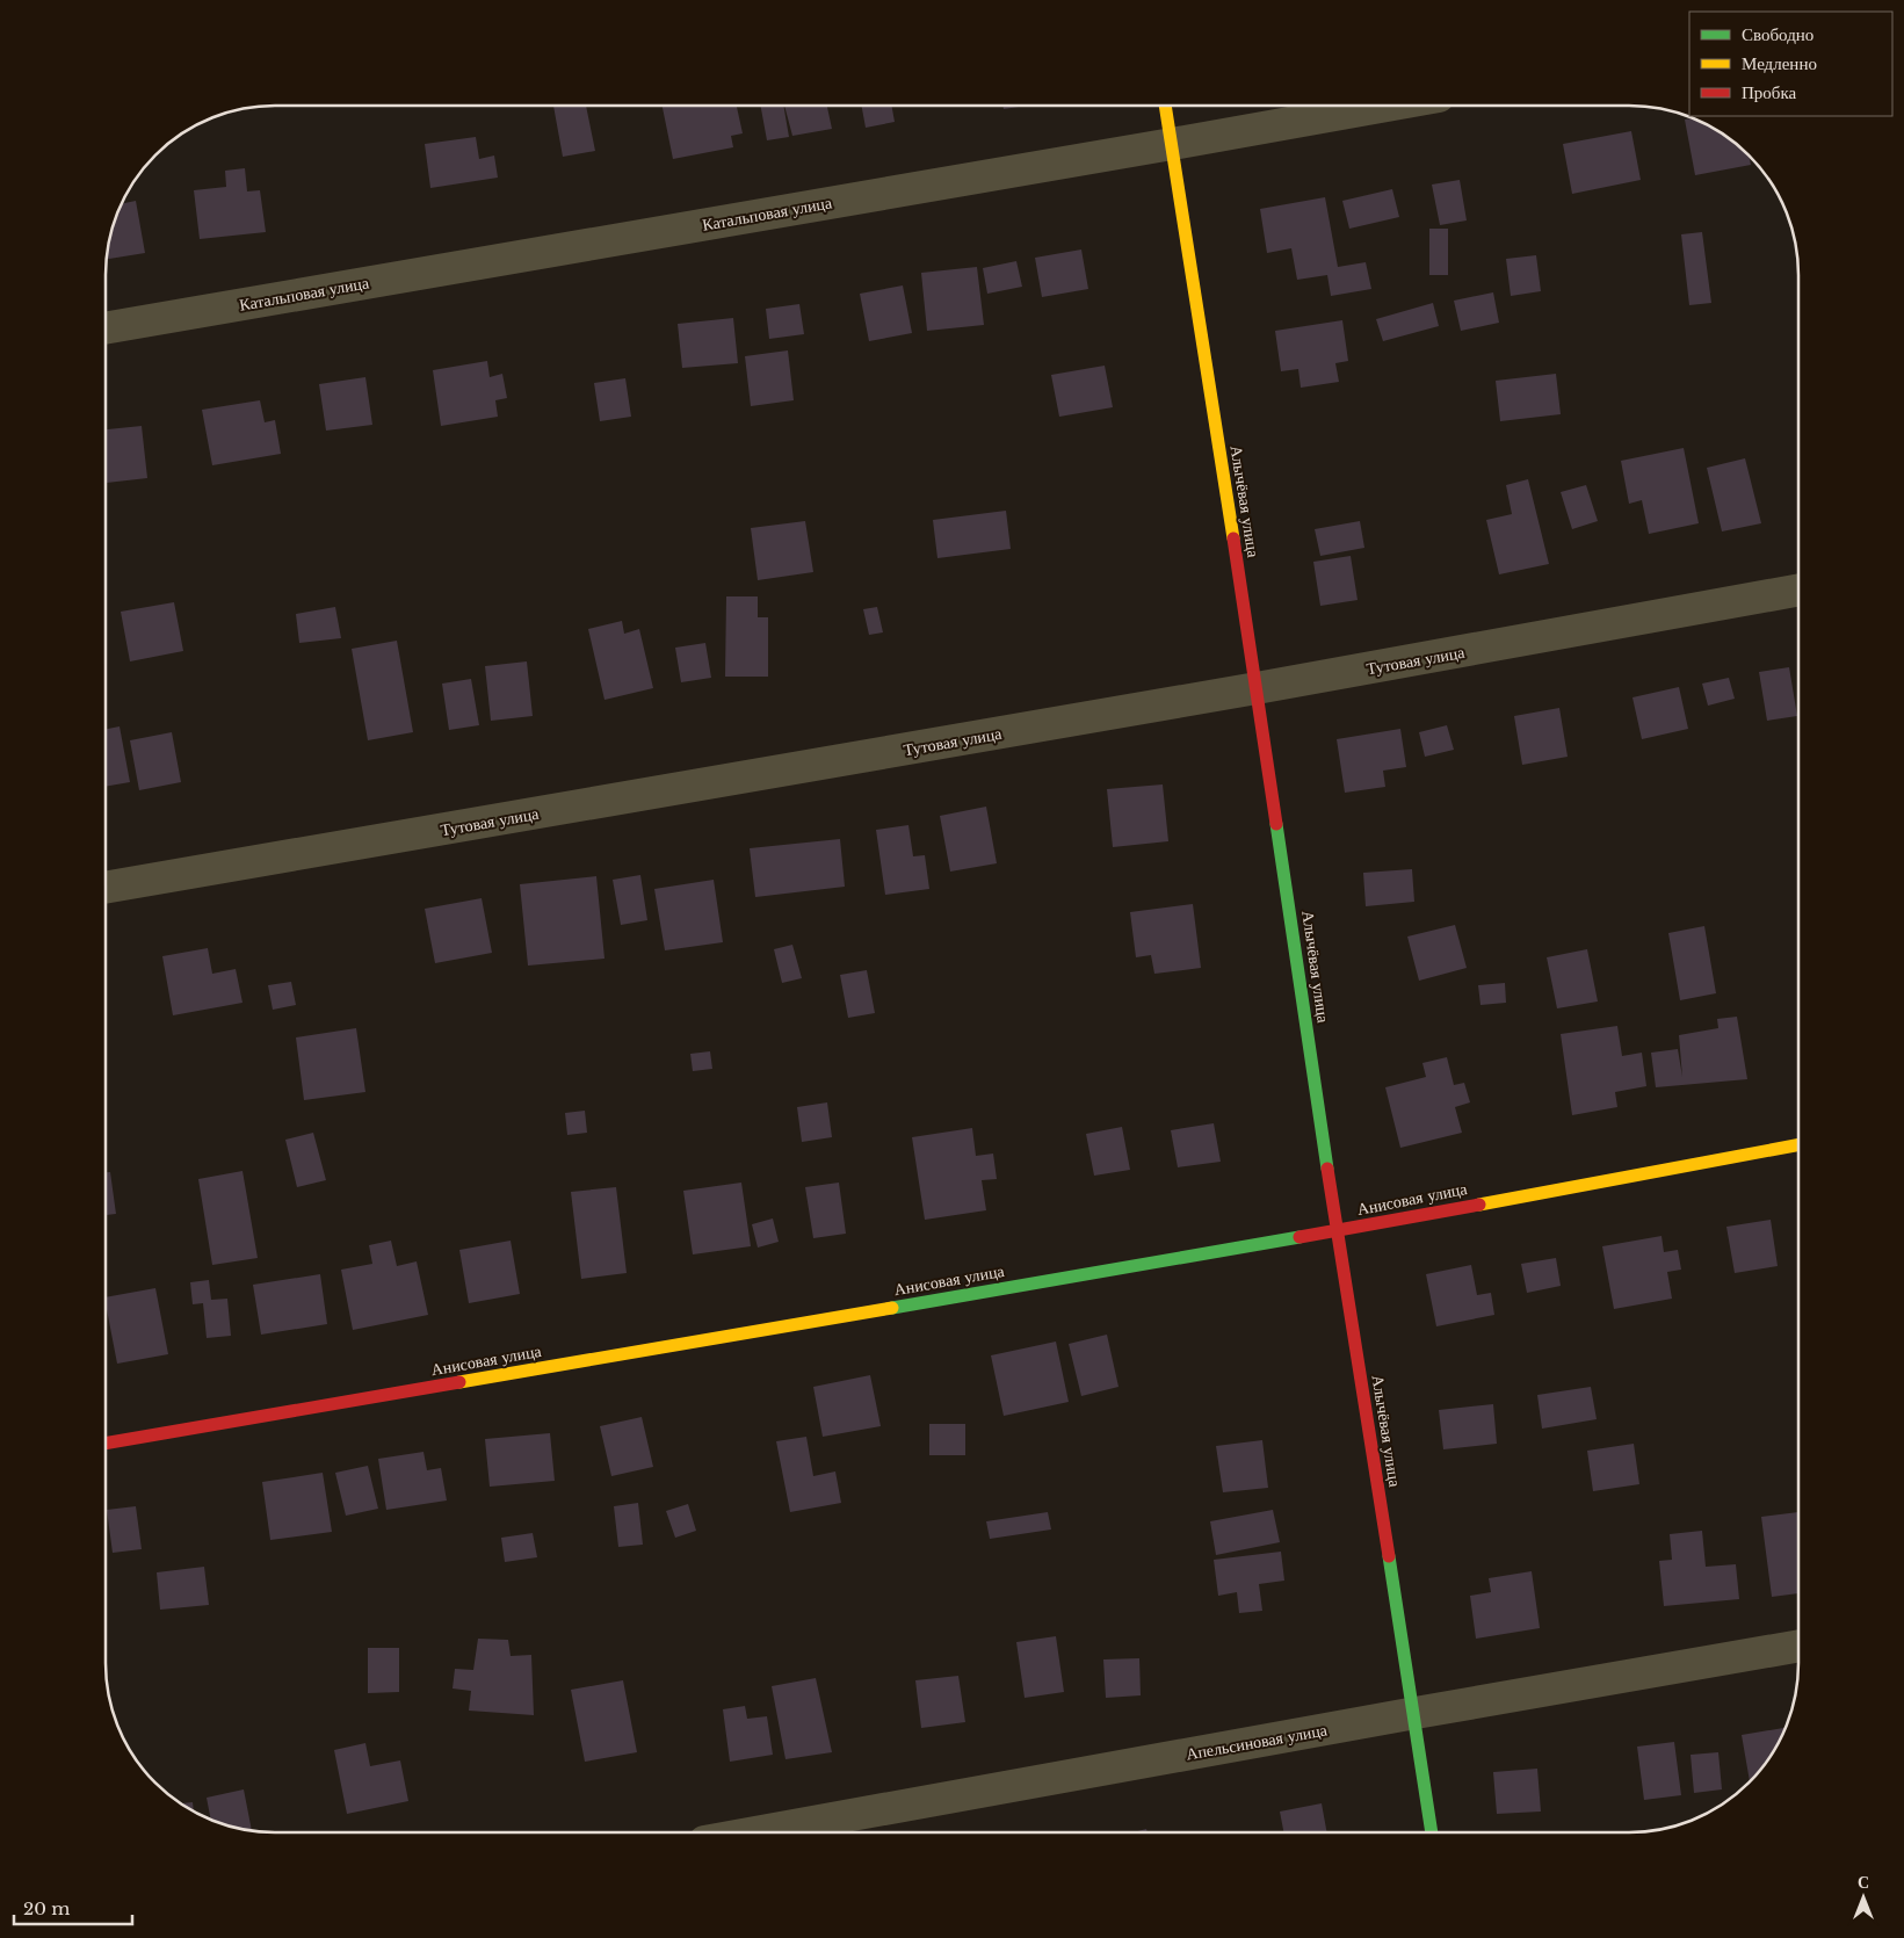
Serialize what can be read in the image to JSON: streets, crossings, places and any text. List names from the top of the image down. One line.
{"streets":{"street":["Катальповая улица","Алычёвая улица","Тутовая улица","Анисовая улица","Апельсиновая улица"]},"crossings":[["Катальповая улица","Алычёвая улица"],["Алычёвая улица","Тутовая улица"],["Алычёвая улица","Анисовая улица"],["Алычёвая улица","Апельсиновая улица"]],"legend":["Свободно","Медленно","Пробка"],"scale_bar":"20 m","north":"top"}
